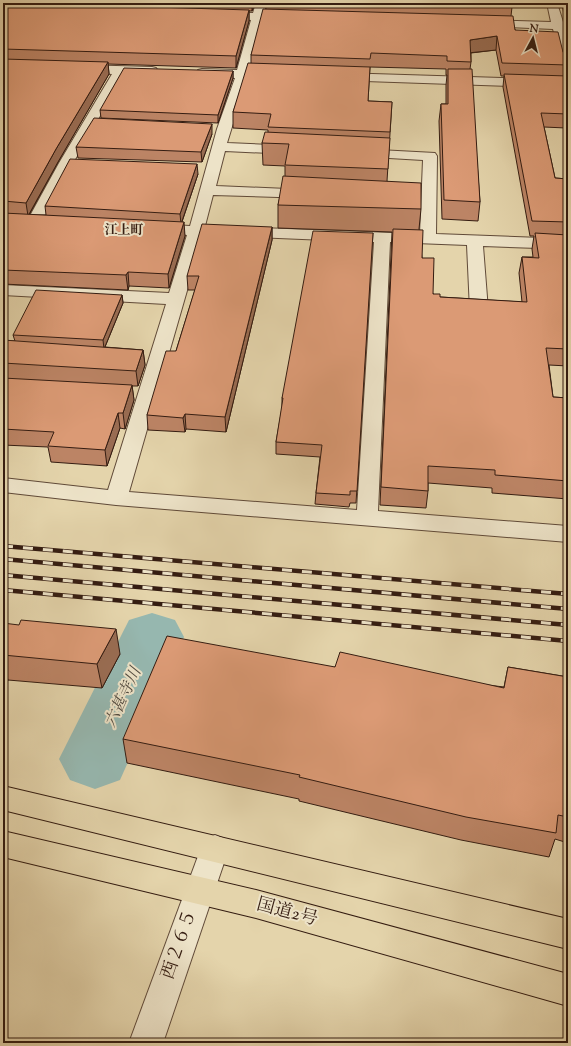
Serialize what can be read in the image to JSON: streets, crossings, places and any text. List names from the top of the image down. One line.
{"streets":{"highway":["国道2号"],"street":["西２６５"]},"crossings":[["国道2号","西２６５"]],"districts":["江上町"],"water":["六甚寺川"],"north":"top"}
